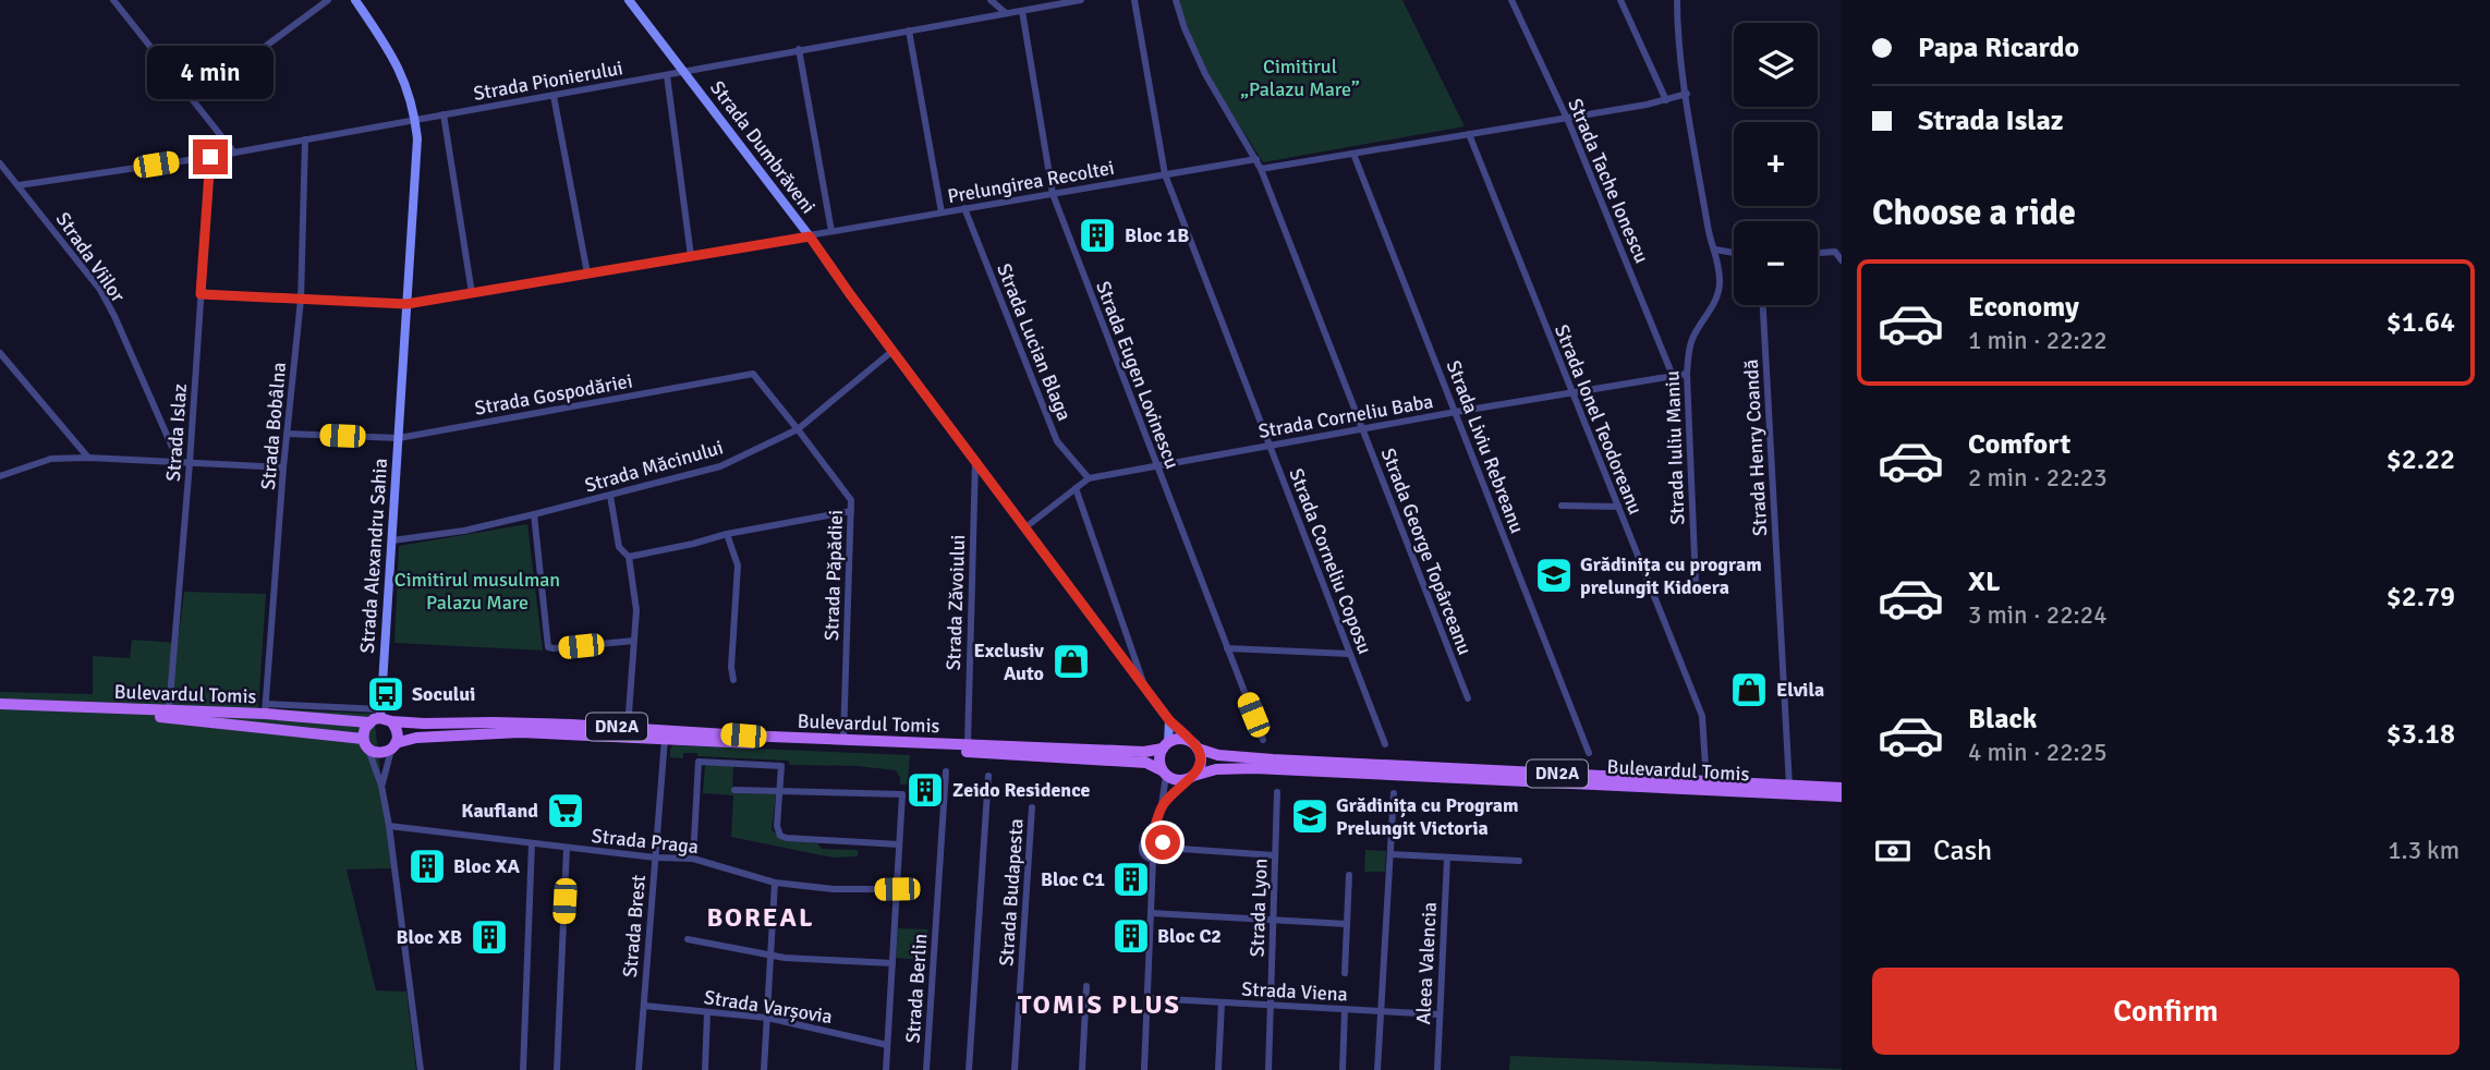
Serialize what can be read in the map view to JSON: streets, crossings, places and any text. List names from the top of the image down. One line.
{"streets":{"main road":["Bulevardul Tomis","DN2A"],"street":["Strada Pionierului","Strada Dumbrăveni","Strada Tache Ionescu","Prelungirea Recoltei","Strada Viilor","Strada Lucian Blaga","Strada Eugen Lovinescu","Strada Gospodăriei","Strada Corneliu Baba","Strada Ionel Teodoreanu","Strada Bobâlna","Strada Islaz","Strada Liviu Rebreanu","Strada Iuliu Maniu","Strada Henry Coandă","Strada Măcinului","Strada George Topârceanu","Strada Alexandru Sahia","Strada Corneliu Coposu","Strada Păpădiei","Strada Zăvoiului","Strada Praga","Strada Budapesta","Strada Lyon","Strada Brest","Aleea Valencia","Strada Berlin","Strada Viena","Strada Varșovia"]},"crossings":[["Strada Pionierului","Strada Dumbrăveni"],["Strada Pionierului","Strada Viilor"],["Strada Pionierului","Strada Eugen Lovinescu"],["Strada Pionierului","Strada Bobâlna"],["Strada Pionierului","Strada Islaz"],["Strada Pionierului","Strada Alexandru Sahia"],["Strada Dumbrăveni","Prelungirea Recoltei"],["Strada Dumbrăveni","Strada Corneliu Baba"],["Strada Dumbrăveni","Strada Măcinului"],["Strada Dumbrăveni","Strada Zăvoiului"],["Strada Dumbrăveni","Bulevardul Tomis"],["Strada Dumbrăveni","DN2A"],["Strada Tache Ionescu","Strada Corneliu Baba"],["Prelungirea Recoltei","Strada Lucian Blaga"],["Prelungirea Recoltei","Strada Eugen Lovinescu"],["Prelungirea Recoltei","Strada Bobâlna"],["Prelungirea Recoltei","Strada Islaz"],["Prelungirea Recoltei","Strada George Topârceanu"],["Prelungirea Recoltei","Strada Alexandru Sahia"],["Prelungirea Recoltei","Strada Corneliu Coposu"],["Strada Lucian Blaga","Strada Corneliu Baba"],["Strada Eugen Lovinescu","Strada Corneliu Baba"],["Strada Gospodăriei","Strada Bobâlna"],["Strada Gospodăriei","Strada Măcinului"],["Strada Gospodăriei","Strada Alexandru Sahia"],["Strada Gospodăriei","Strada Păpădiei"],["Strada Corneliu Baba","Strada Ionel Teodoreanu"],["Strada Corneliu Baba","Strada Liviu Rebreanu"],["Strada Corneliu Baba","Strada Iuliu Maniu"],["Strada Corneliu Baba","Strada George Topârceanu"],["Strada Corneliu Baba","Strada Corneliu Coposu"],["Strada Ionel Teodoreanu","Bulevardul Tomis"],["Strada Bobâlna","Bulevardul Tomis"],["Strada Islaz","Bulevardul Tomis"],["Strada Henry Coandă","Bulevardul Tomis"],["Strada Măcinului","Strada Alexandru Sahia"],["Strada Măcinului","Strada Păpădiei"],["Strada Alexandru Sahia","Bulevardul Tomis"],["Strada Păpădiei","Bulevardul Tomis"],["Strada Zăvoiului","Bulevardul Tomis"],["Bulevardul Tomis","DN2A"],["Bulevardul Tomis","Strada Brest"],["Strada Praga","Strada Brest"],["Strada Lyon","Strada Viena"],["Strada Brest","Strada Varșovia"],["Aleea Valencia","Strada Viena"]],"districts":["BOREAL","TOMIS PLUS"],"parks":["Cimitirul „Palazu Mare”","Cimitirul musulman Palazu Mare"],"places":{"building":["Bloc 1B","Zeido Residence","Bloc XA","Bloc C1","Bloc C2","Bloc XB"],"school or university":["Grădinița cu program prelungit Kidoera","Grădinița cu Program Prelungit Victoria"],"shop":["Exclusiv Auto","Elvila"],"bus stop":["Socului"],"supermarket":["Kaufland"]},"page":{"banner":["Papa Ricardo","Strada Islaz"],"map_buttons":["+","−"],"bubble":"4 min","heading":"Choose a ride","list":[{"name":"Economy","note":"1 min · 22:22","value":"$1.64"},{"name":"Comfort","note":"2 min · 22:23","value":"$2.22"},{"name":"XL","note":"3 min · 22:24","value":"$2.79"},{"name":"Black","note":"4 min · 22:25","value":"$3.18"}],"pay":["Cash","1.3 km"],"buttons":"Confirm"}}
